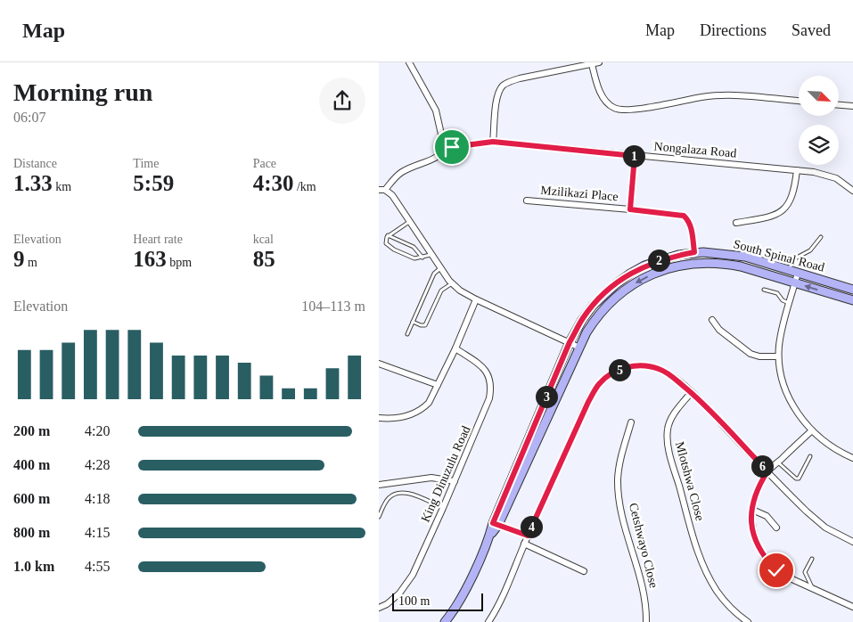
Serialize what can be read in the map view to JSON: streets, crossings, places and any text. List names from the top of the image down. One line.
{"streets":{"street":["Nongalaza Road","Mzilikazi Place","South Spinal Road","King Dinuzulu Road","Mlotshwa Close","Cetshwayo Close"]},"crossings":[["Nongalaza Road","Mzilikazi Place"],["Mzilikazi Place","South Spinal Road"]],"scale_bar":"100 m","north":"bottom right","page":{"header":"Map","nav":["Map","Directions","Saved"],"heading":["Morning run","06:07"],"stats":[["Distance","1.33 km"],["Time","5:59"],["Pace","4:30 /km"],["Elevation","9 m"],["Heart rate","163 bpm"],["kcal","85"]],"pins":["1","2","5","3","6","4"],"chart":["Elevation","104–113 m"],"list":[{"name":"200 m","note":"4:20"},{"name":"400 m","note":"4:28"},{"name":"600 m","note":"4:18"},{"name":"800 m","note":"4:15"},{"name":"1.0 km","note":"4:55"}],"scale":"100 m"}}
